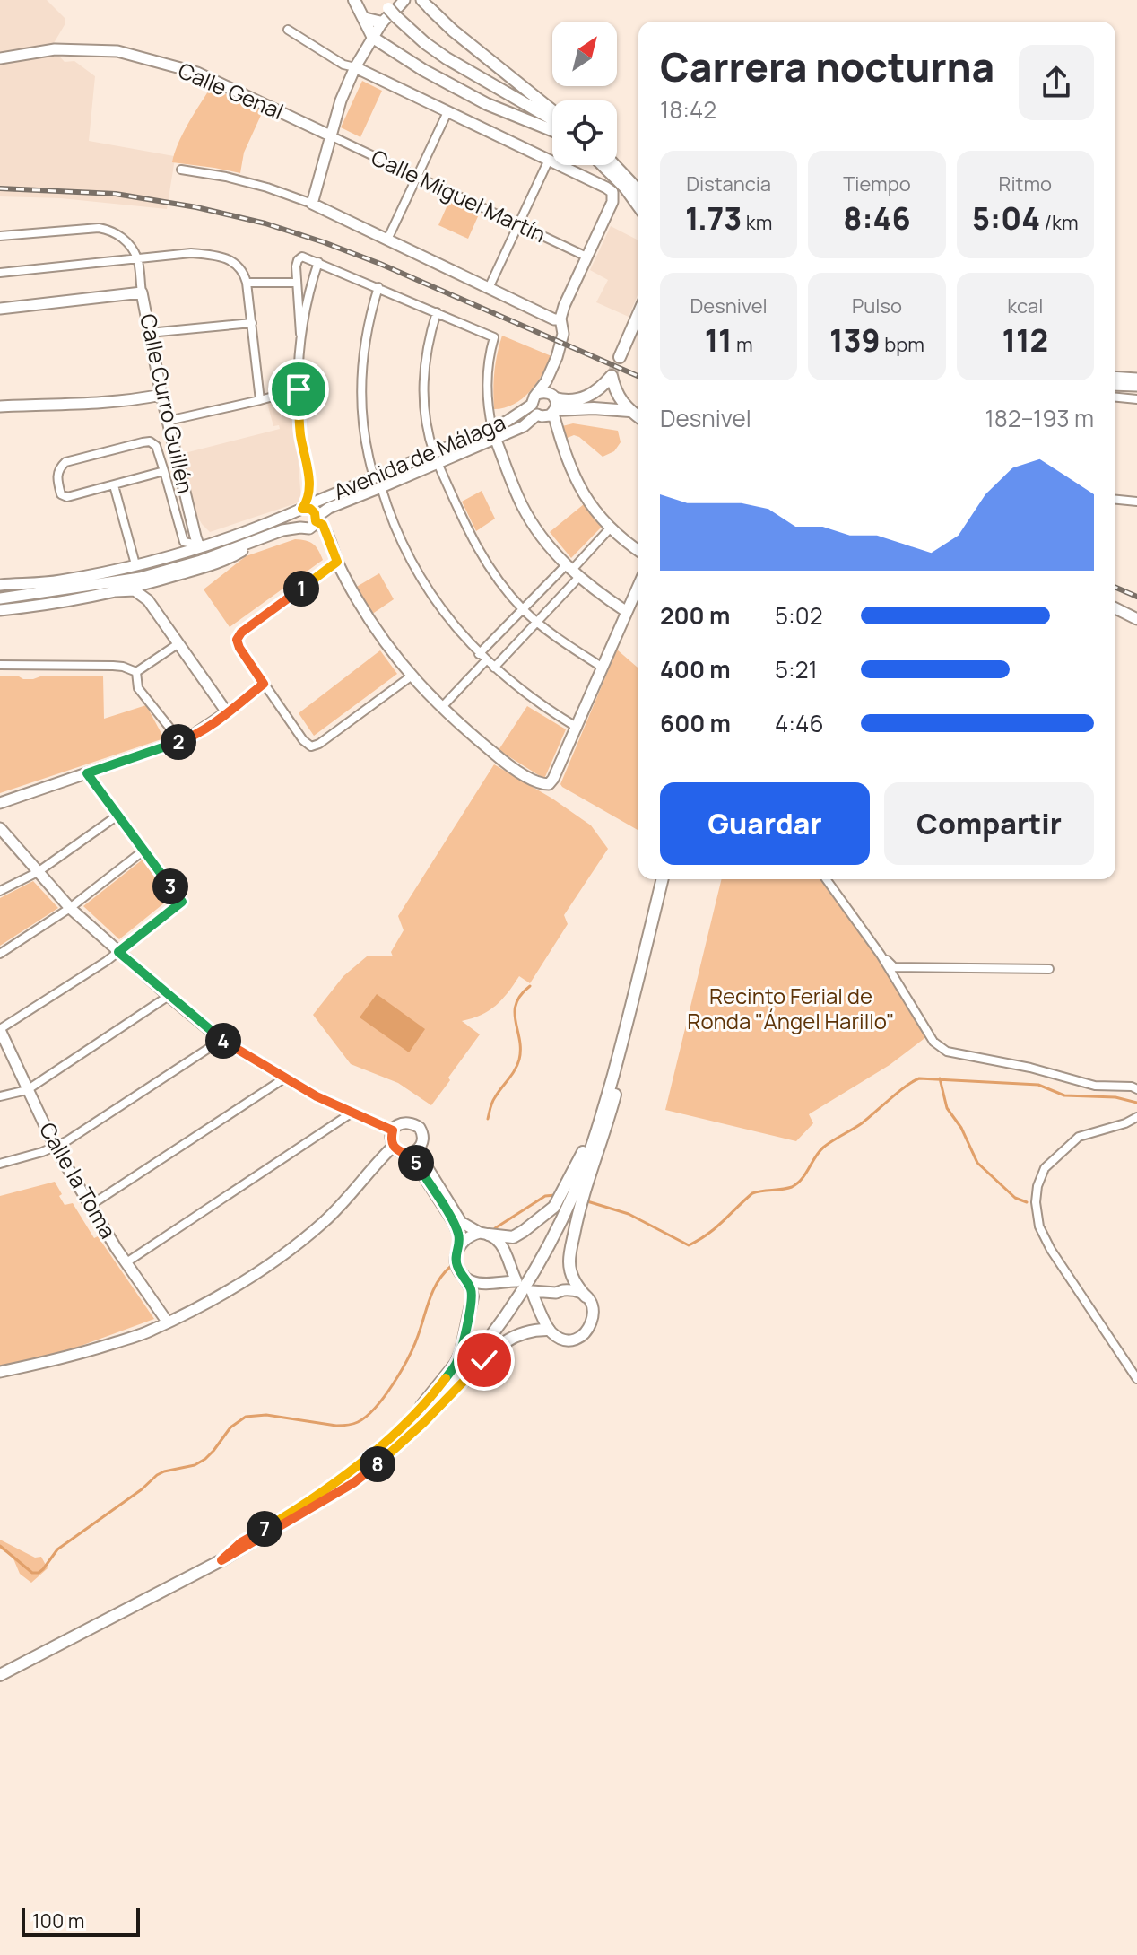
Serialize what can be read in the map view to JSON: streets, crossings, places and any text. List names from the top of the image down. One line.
{"streets":{"street":["Calle Genal","Calle Miguel Martín","Calle Curro Guillén","Avenida de Málaga","Calle la Toma"]},"crossings":[["Calle Genal","Calle Miguel Martín"],["Calle Curro Guillén","Avenida de Málaga"]],"parks":["Recinto Ferial de Ronda \"Ángel Harillo\""],"scale_bar":"100 m","north":"top right","page":{"heading":["Carrera nocturna","18:42"],"stats":[["Distancia","1.73 km"],["Tiempo","8:46"],["Ritmo","5:04 /km"],["Desnivel","11 m"],["Pulso","139 bpm"],["kcal","112"]],"chart":["Desnivel","182–193 m"],"pins":["1","2","3","4","5","8","7"],"list":[{"name":"200 m","note":"5:02"},{"name":"400 m","note":"5:21"},{"name":"600 m","note":"4:46"}],"buttons":["Guardar","Compartir"],"scale":"100 m"}}
